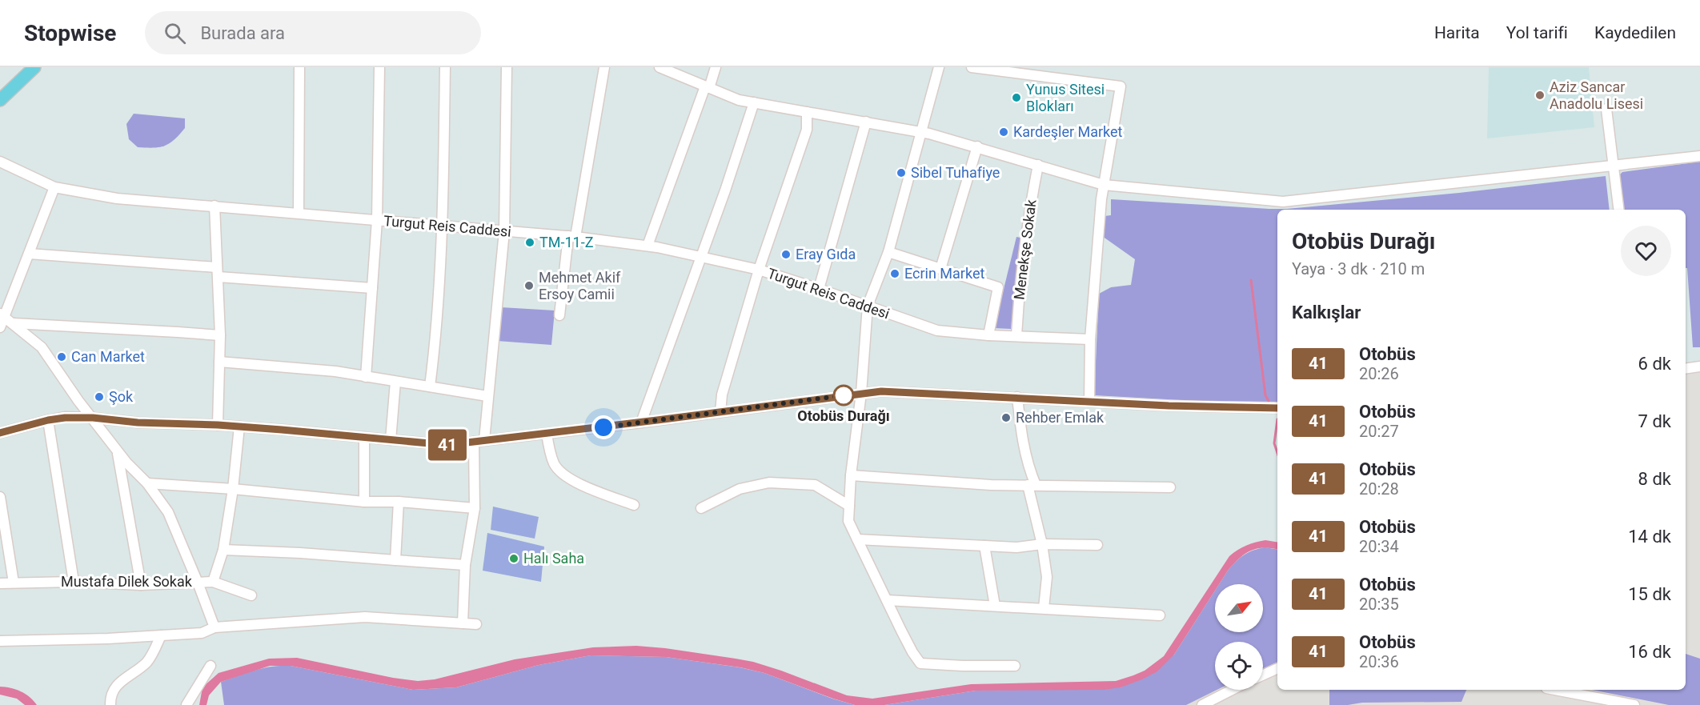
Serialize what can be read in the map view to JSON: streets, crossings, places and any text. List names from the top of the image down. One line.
{"streets":{"street":["Turgut Reis Caddesi","Menekşe Sokak","Mustafa Dilek Sokak"]},"crossings":[["Turgut Reis Caddesi","Menekşe Sokak"]],"places":["Aziz Sancar Anadolu Lisesi","Yunus Sitesi Blokları","Kardeşler Market","Sibel Tuhafiye","TM-11-Z","Eray Gıda","Ecrin Market","Mehmet Akif Ersoy Camii","Can Market","Otobüs Durağı","Şok","Rehber Emlak","Halı Saha"],"lines":["bus line 41"],"north":"top right","page":{"header":"Stopwise","search":"Burada ara","nav":["Harita","Yol tarifi","Kaydedilen"],"on_map":"41","heading":[["Otobüs Durağı","Yaya · 3 dk · 210 m"],"Kalkışlar"],"list":[{"mark":"41","name":"Otobüs","note":"20:26","value":"6 dk"},{"mark":"41","name":"Otobüs","note":"20:27","value":"7 dk"},{"mark":"41","name":"Otobüs","note":"20:28","value":"8 dk"},{"mark":"41","name":"Otobüs","note":"20:34","value":"14 dk"},{"mark":"41","name":"Otobüs","note":"20:35","value":"15 dk"},{"mark":"41","name":"Otobüs","note":"20:36","value":"16 dk"}]}}
